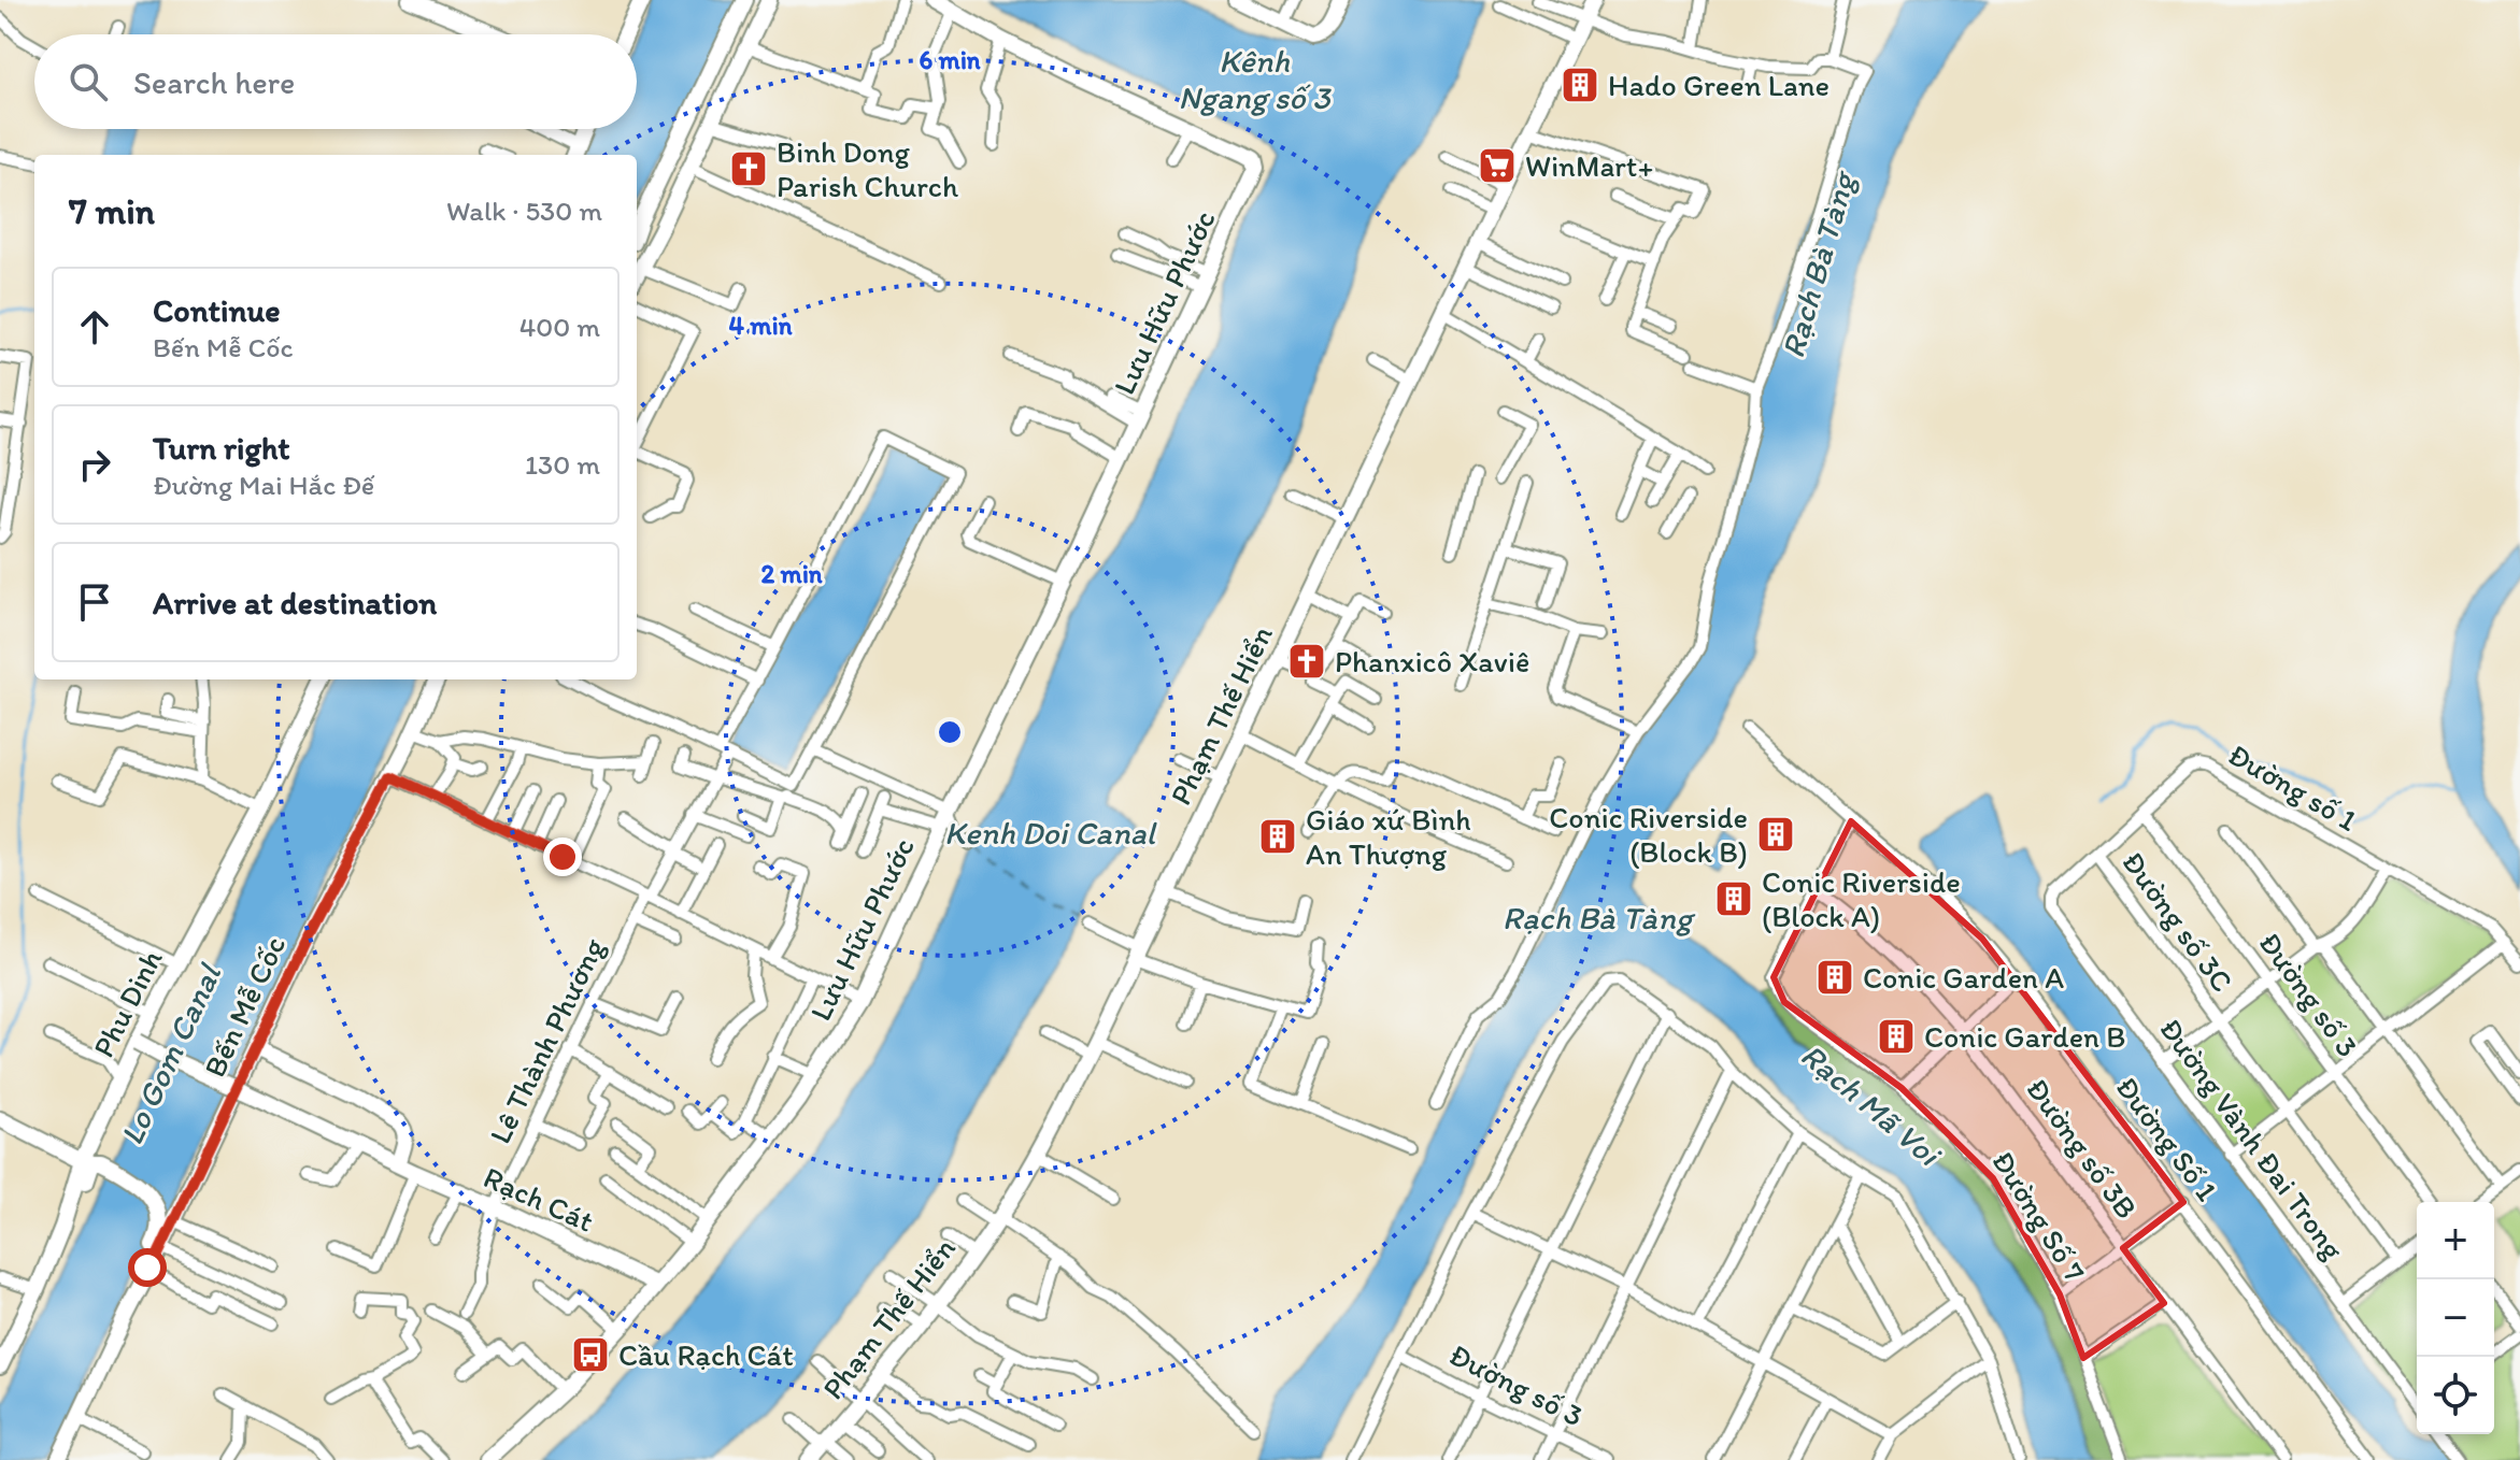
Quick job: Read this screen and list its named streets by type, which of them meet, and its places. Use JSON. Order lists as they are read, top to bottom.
{
  "streets": {
    "street": [
      "Lưu Hữu Phước",
      "Phạm Thế Hiển",
      "Đường số 1",
      "Đường số 3C",
      "Đường số 3",
      "Phu Dinh",
      "Bến Mễ Cốc",
      "Lê Thành Phương",
      "Đường Số 1",
      "Đường Vành Đai Trong",
      "Đường số 3B",
      "Rạch Cát",
      "Đường Số 7"
    ]
  },
  "crossings": [
    ["Lưu Hữu Phước", "Rạch Cát"],
    ["Đường số 1", "Đường số 3C"],
    ["Đường số 1", "Đường số 3"],
    ["Đường số 1", "Đường Vành Đai Trong"],
    ["Phu Dinh", "Rạch Cát"],
    ["Lê Thành Phương", "Rạch Cát"],
    ["Đường số 3B", "Đường Số 7"]
  ],
  "water": [
    "Kênh Ngang số 3",
    "Rạch Bà Tàng",
    "Kenh Doi Canal",
    "Lo Gom Canal",
    "Rạch Mã Voi"
  ],
  "places": {
    "building": [
      "Hado Green Lane",
      "Conic Riverside (Block B)",
      "Giáo xứ Bình An Thượng",
      "Conic Riverside (Block A)",
      "Conic Garden A",
      "Conic Garden B"
    ],
    "supermarket": ["WinMart+"],
    "church": ["Binh Dong Parish Church", "Phanxicô Xaviê"],
    "bus stop": ["Cầu Rạch Cát"]
  },
  "page": {
    "search": "Search here",
    "heading": ["7 min", "Walk · 530 m"],
    "list": [
      ["Continue", "Bến Mễ Cốc", "400 m"],
      ["Turn right", "Đường Mai Hắc Đế", "130 m"],
      "Arrive at destination"
    ],
    "map_buttons": ["+", "−"]
  },
  "rings": ["6 min", "4 min", "2 min"]
}
